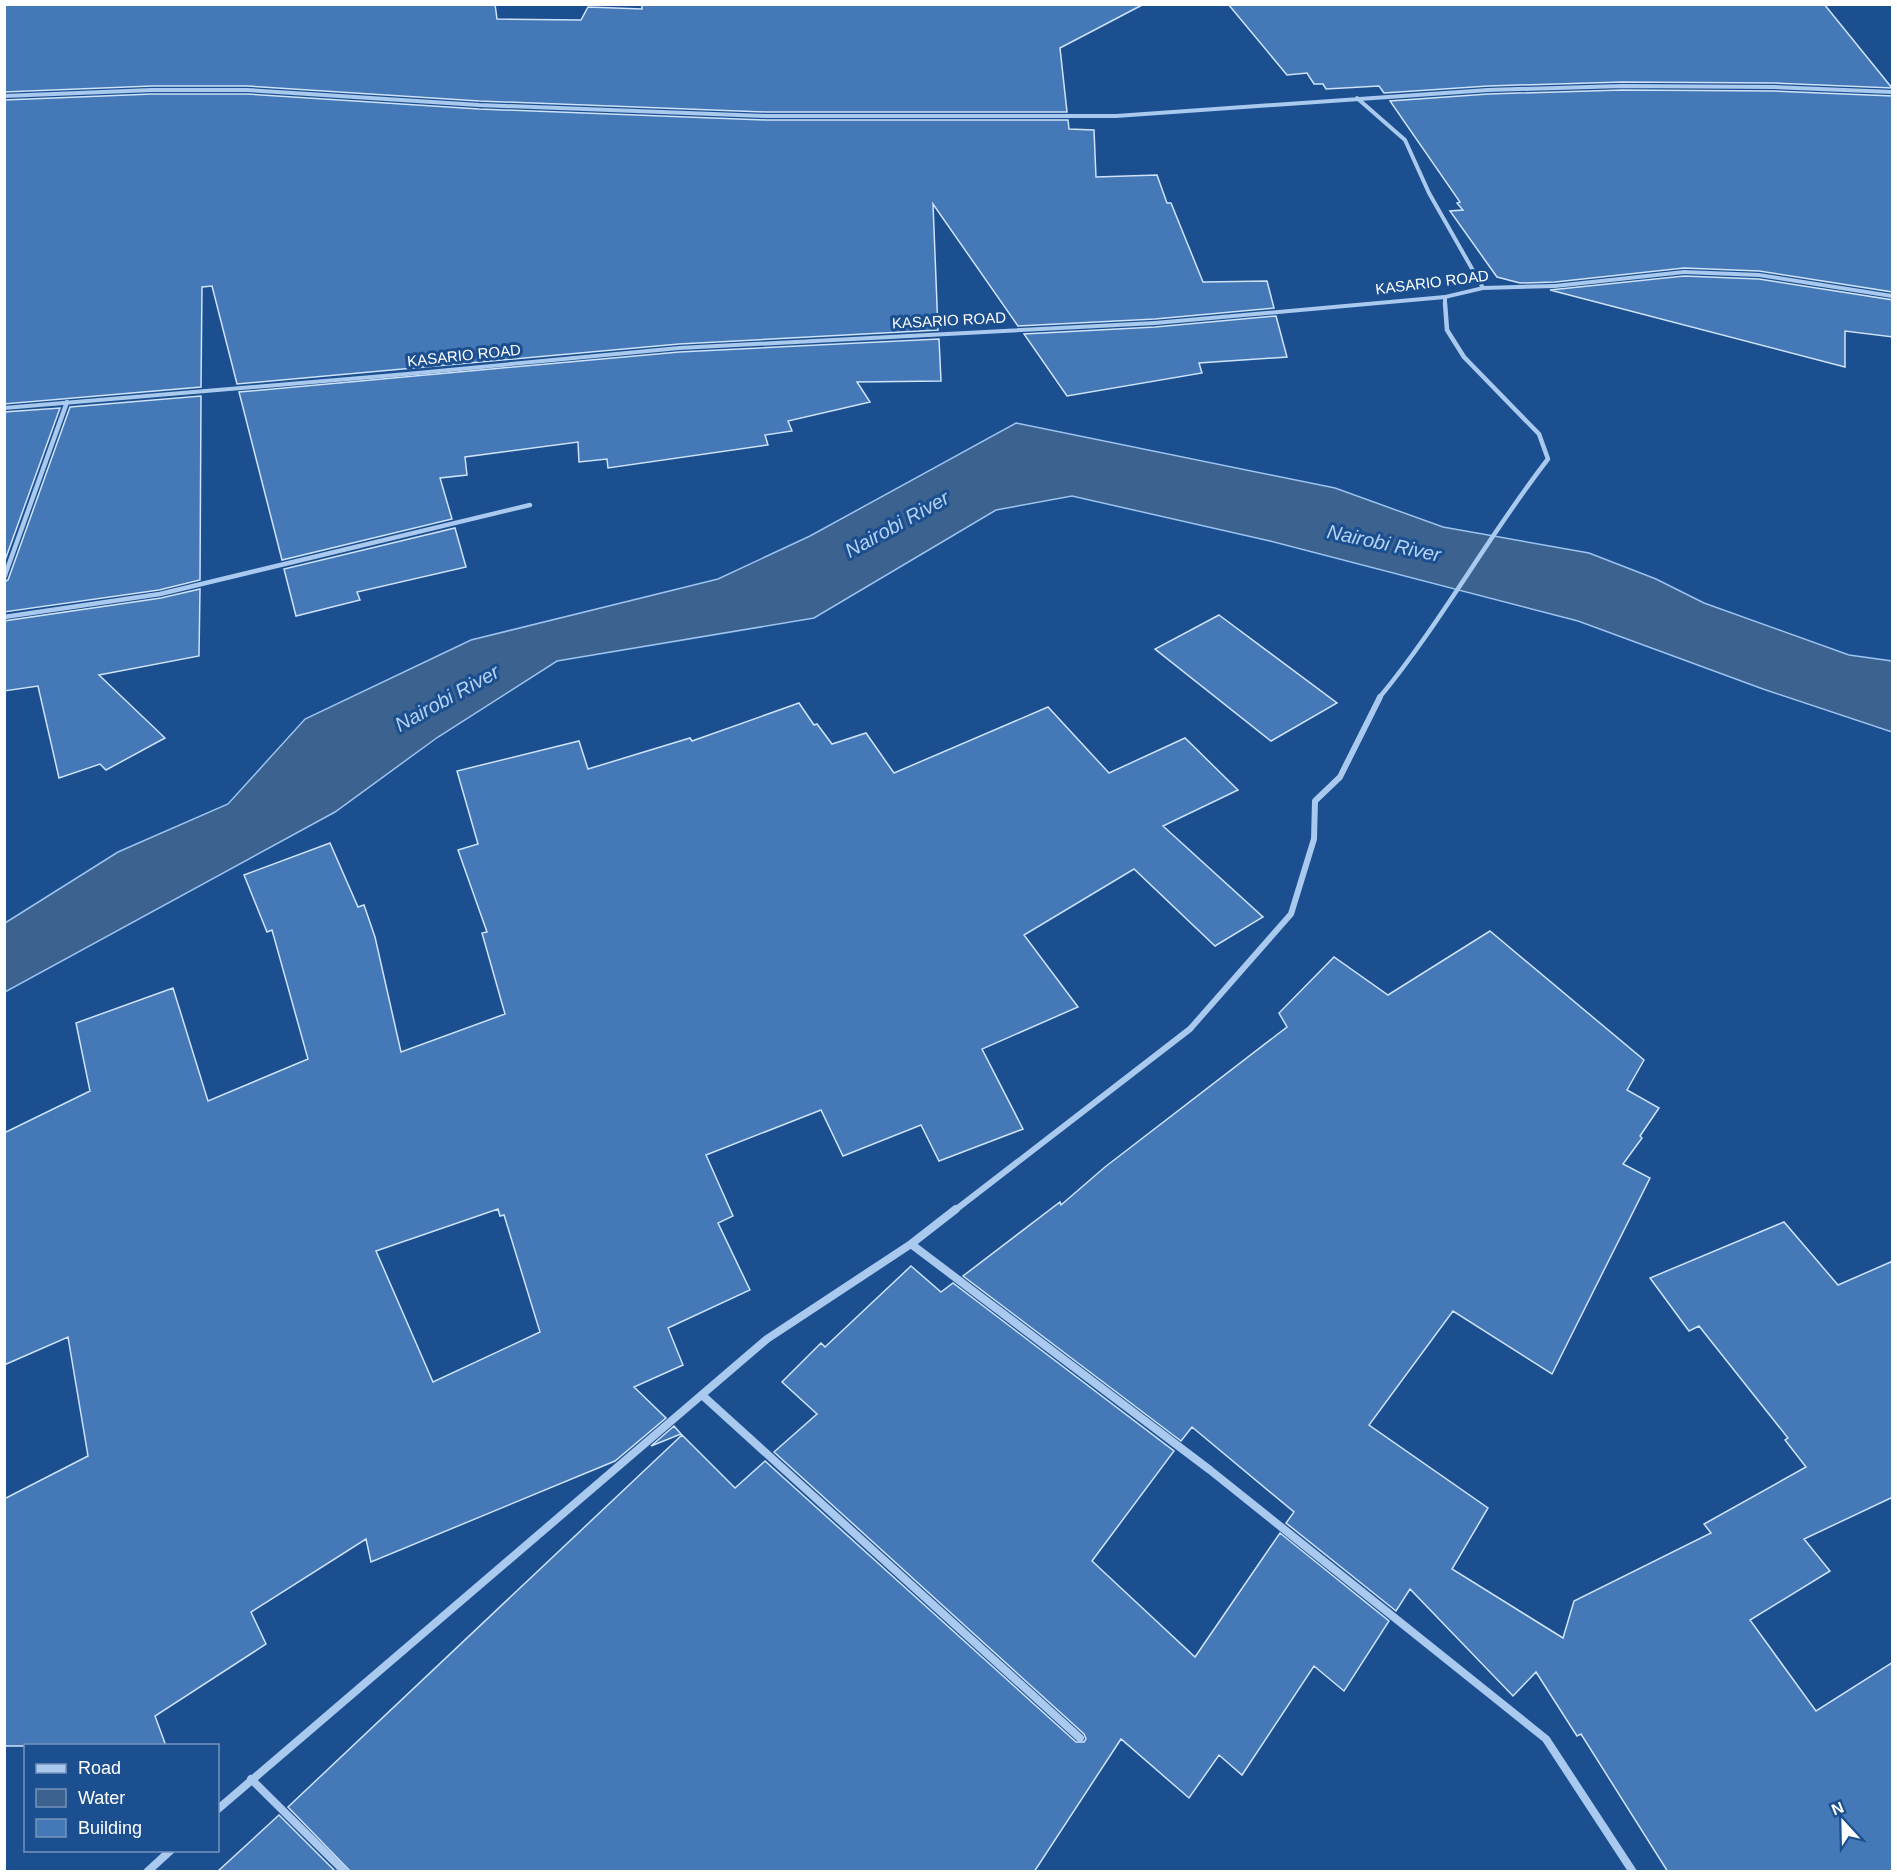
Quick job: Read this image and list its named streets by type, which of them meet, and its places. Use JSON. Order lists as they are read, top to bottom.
{
  "streets": {
    "street": ["KASARIO ROAD"]
  },
  "water": ["Nairobi River"],
  "legend": ["Road", "Water", "Building"],
  "north": "top"
}
